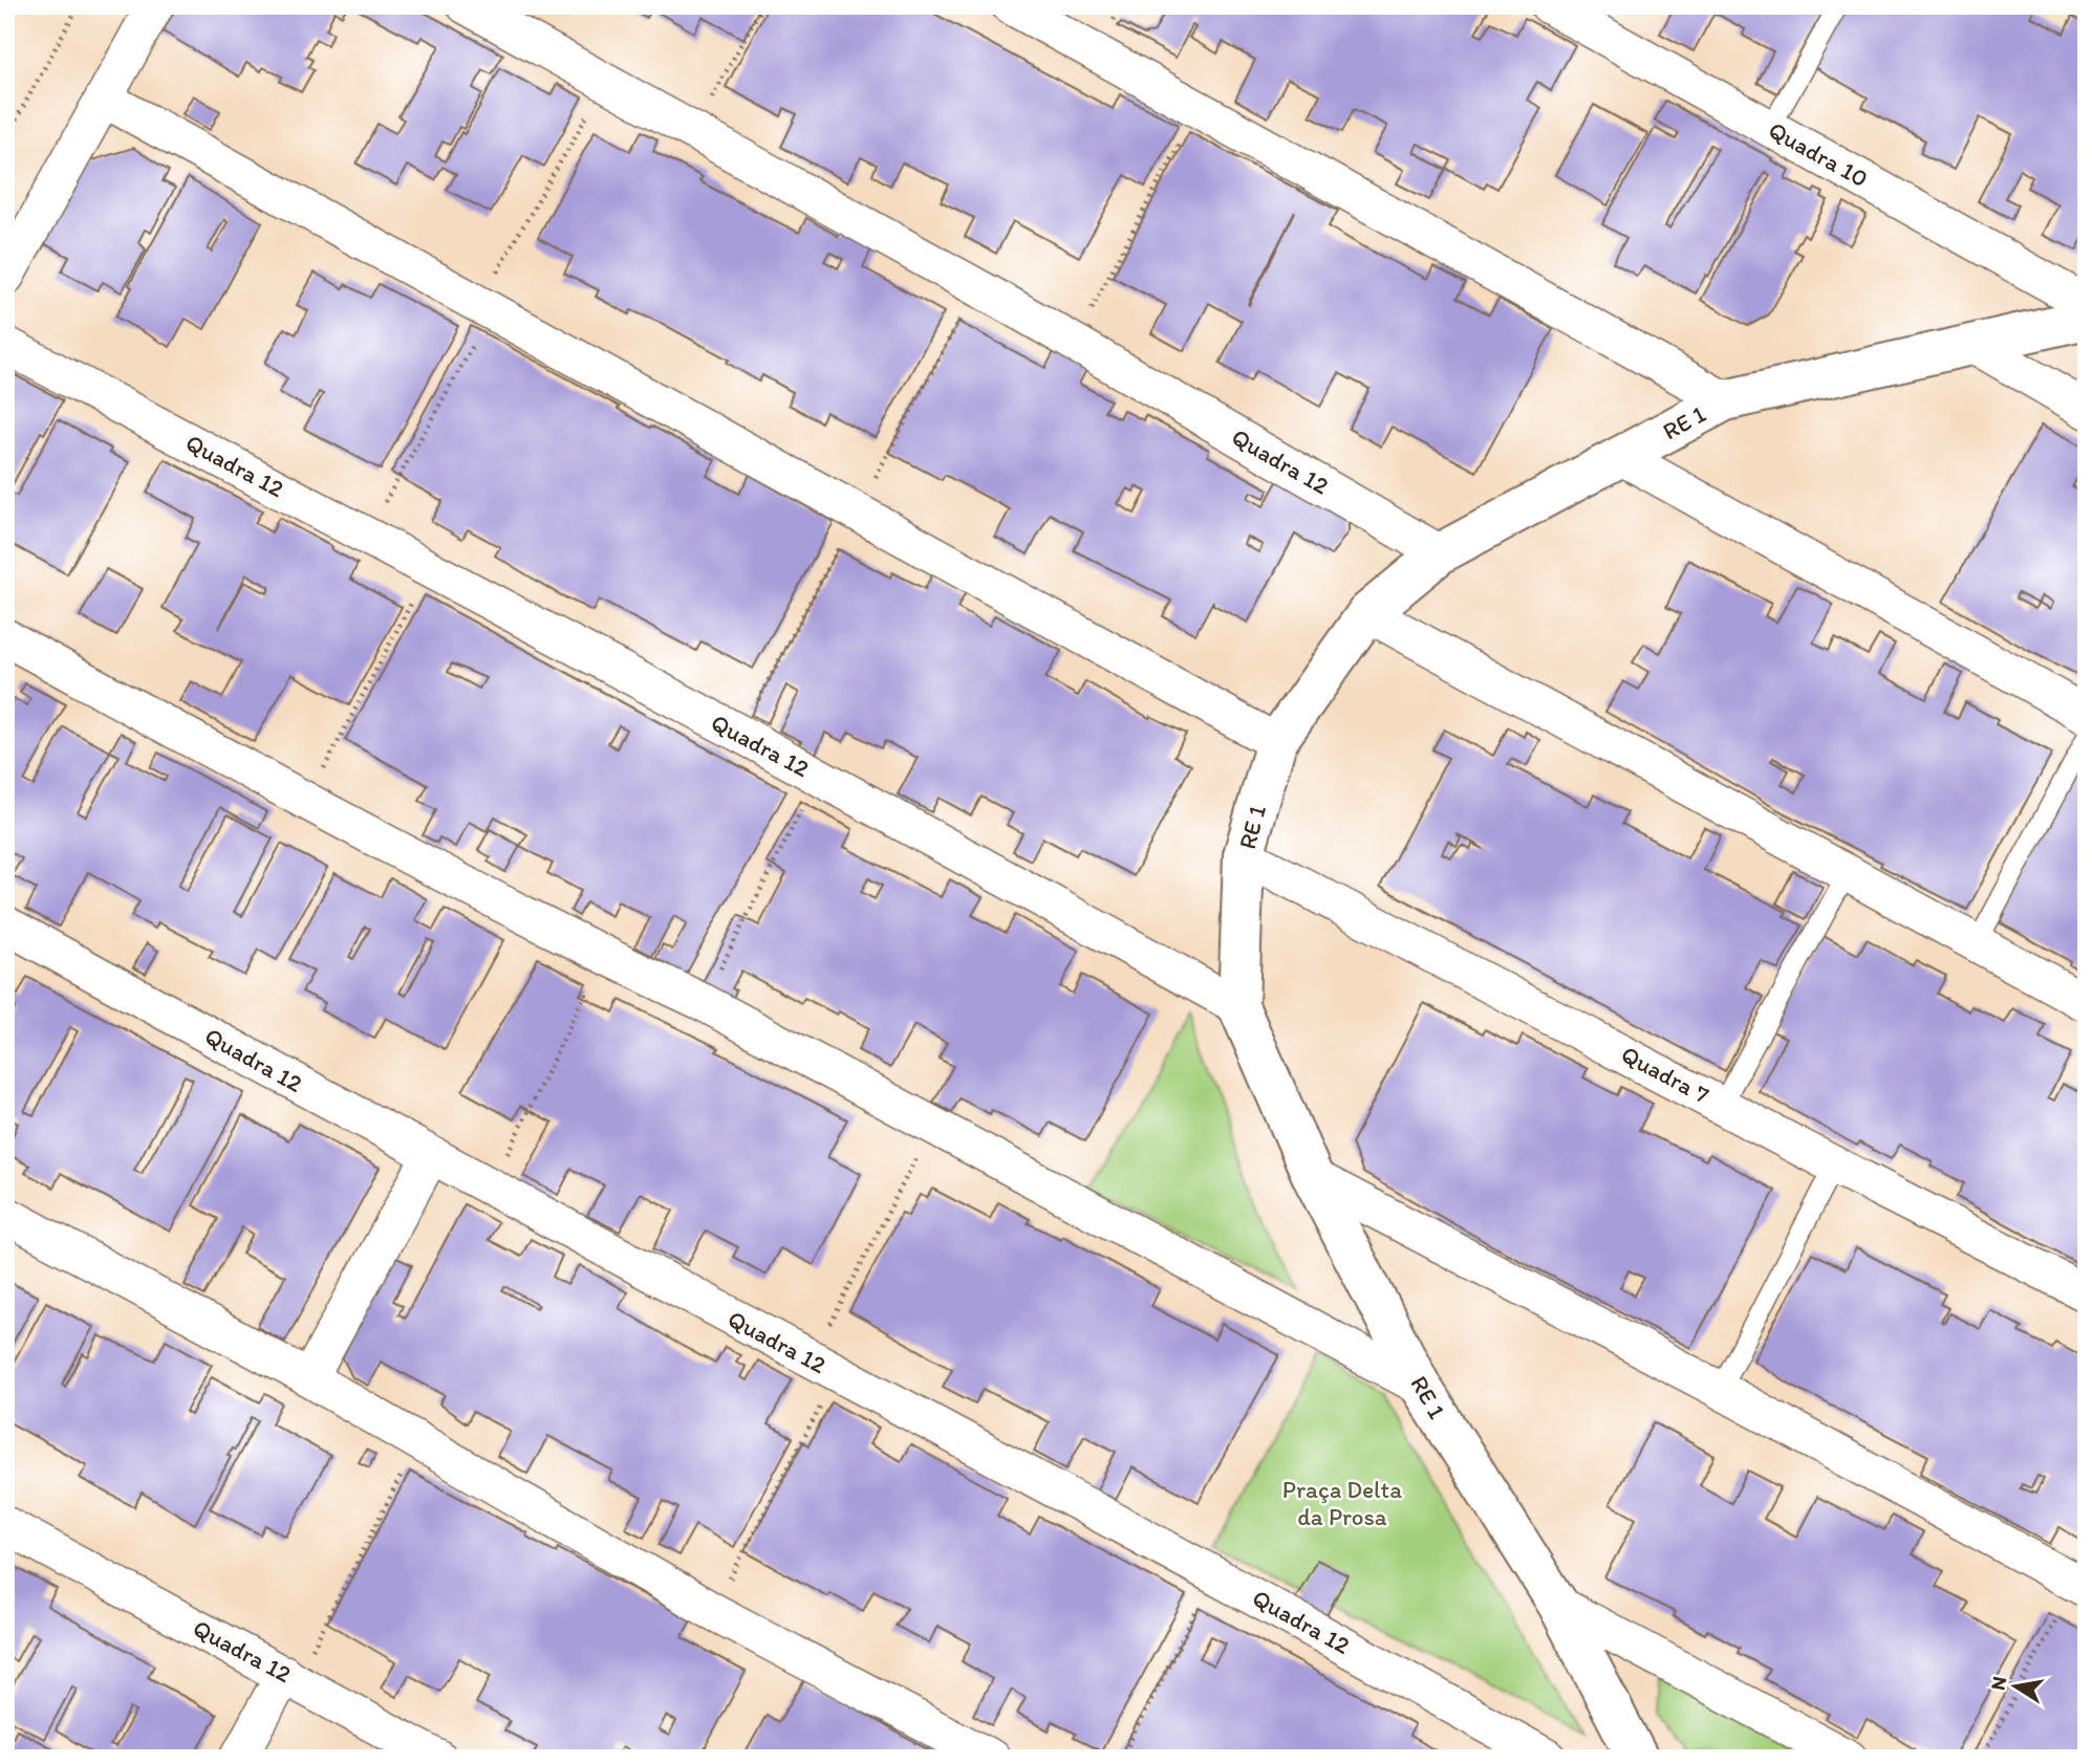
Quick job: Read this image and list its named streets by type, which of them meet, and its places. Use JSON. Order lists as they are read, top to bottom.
{
  "streets": {
    "street": [
      "Quadra 10",
      "RE 1",
      "Quadra 12",
      "Quadra 7"
    ]
  },
  "crossings": [
    ["RE 1", "Quadra 12"],
    ["RE 1", "Quadra 7"]
  ],
  "parks": ["Praça Delta da Prosa"],
  "north": "left"
}
